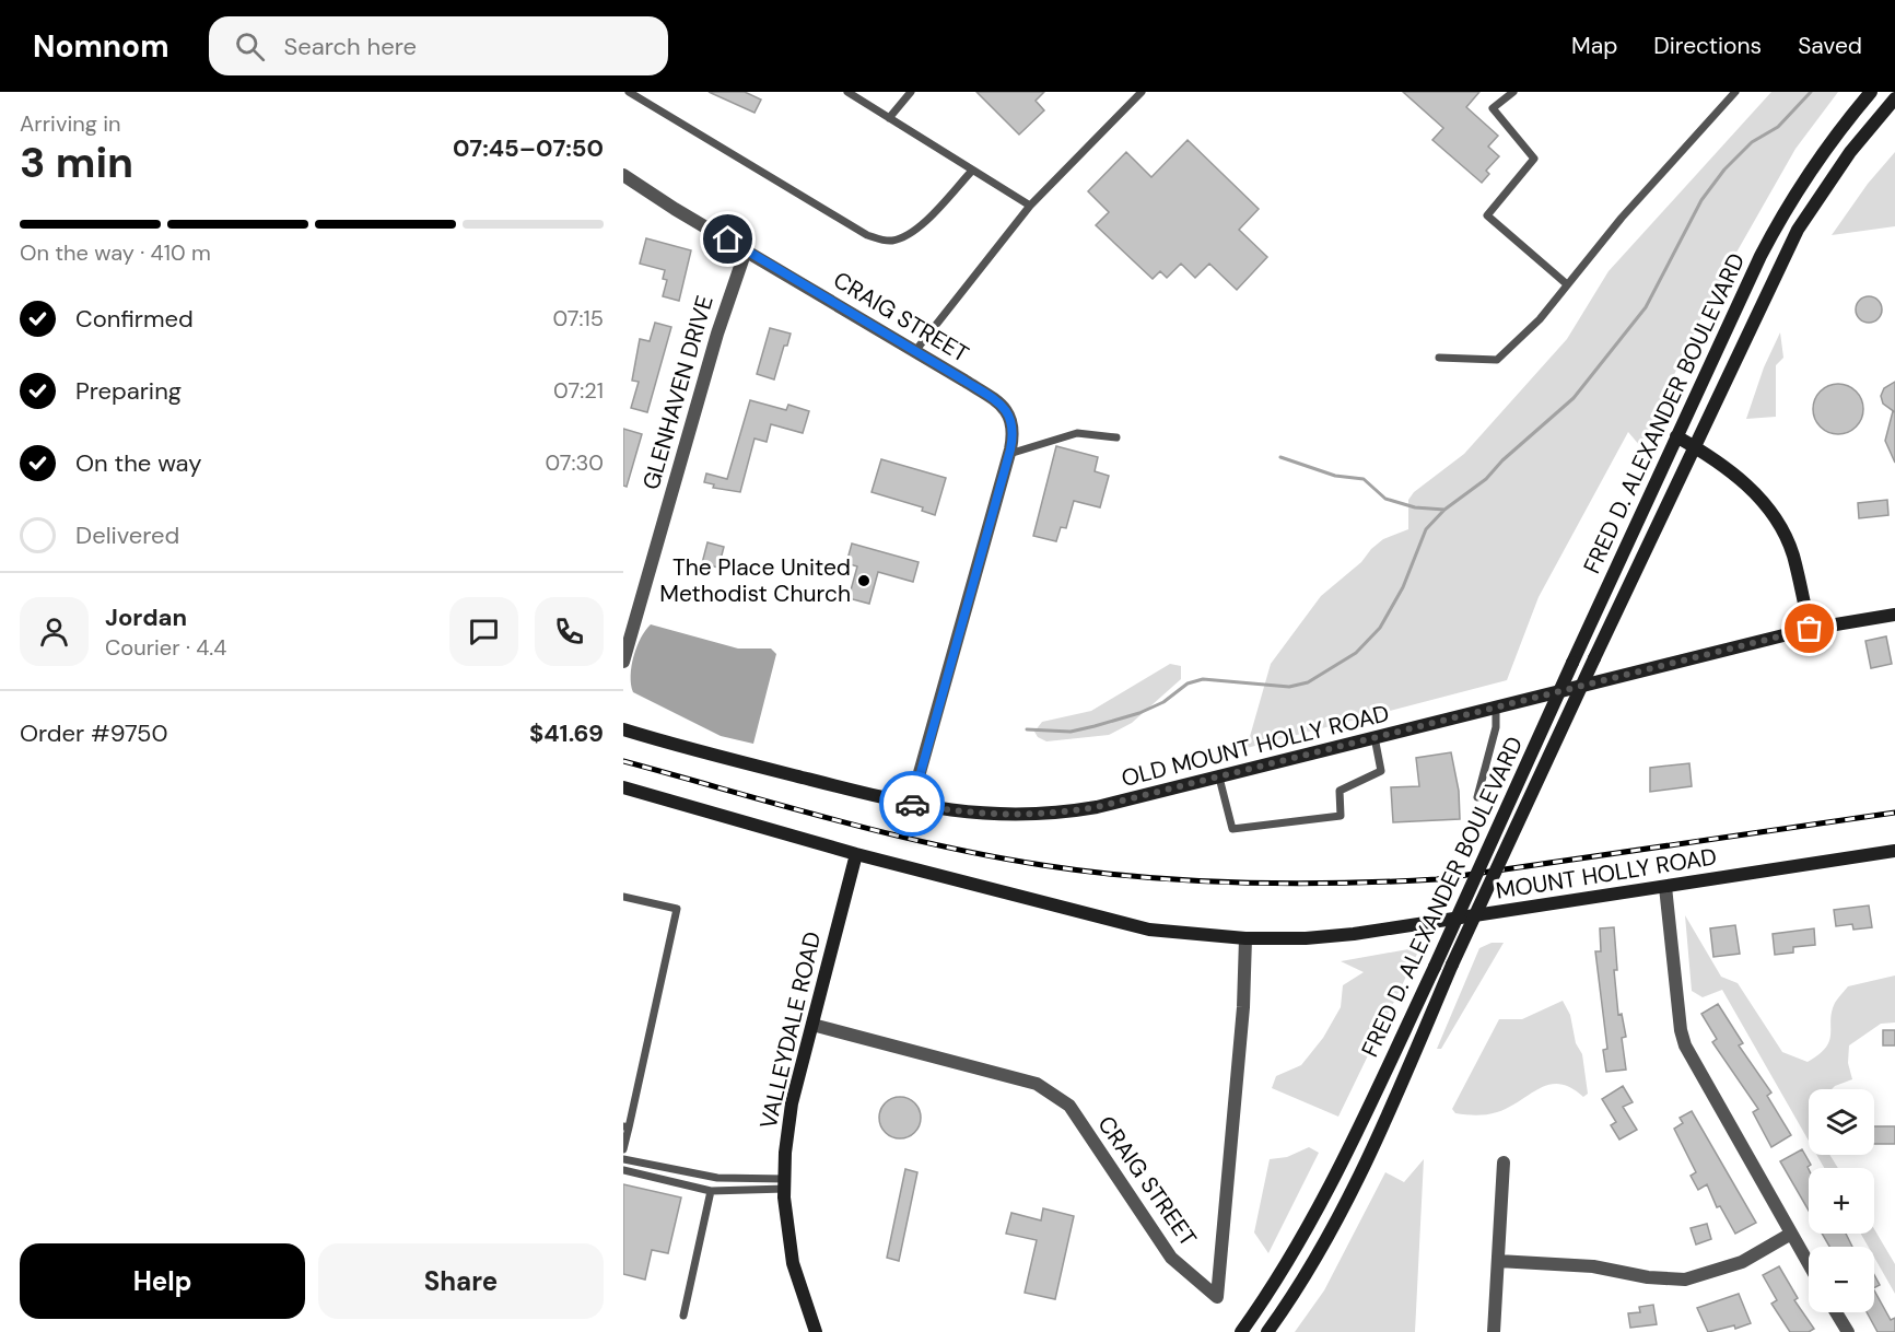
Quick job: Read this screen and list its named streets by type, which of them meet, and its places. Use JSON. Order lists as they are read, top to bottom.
{
  "streets": {
    "street": [
      "CRAIG STREET",
      "GLENHAVEN DRIVE",
      "FRED D. ALEXANDER BOULEVARD",
      "OLD MOUNT HOLLY ROAD",
      "MOUNT HOLLY ROAD",
      "VALLEYDALE ROAD"
    ]
  },
  "crossings": [
    ["CRAIG STREET", "GLENHAVEN DRIVE"],
    ["CRAIG STREET", "OLD MOUNT HOLLY ROAD"],
    ["CRAIG STREET", "MOUNT HOLLY ROAD"],
    ["CRAIG STREET", "VALLEYDALE ROAD"],
    ["MOUNT HOLLY ROAD", "VALLEYDALE ROAD"]
  ],
  "places": ["The Place United Methodist Church"],
  "page": {
    "header": "Nomnom",
    "search": "Search here",
    "nav": ["Map", "Directions", "Saved"],
    "heading": ["3 min", "Arriving in", "07:45–07:50"],
    "panel": [
      "Jordan",
      "Courier · 4.4",
      "Order #9750",
      "$41.69"
    ],
    "bar": "On the way · 410 m",
    "list": [
      ["Confirmed", "07:15"],
      ["Preparing", "07:21"],
      ["On the way", "07:30"],
      "Delivered"
    ],
    "map_buttons": ["+", "−"],
    "buttons": ["Help", "Share"]
  }
}
